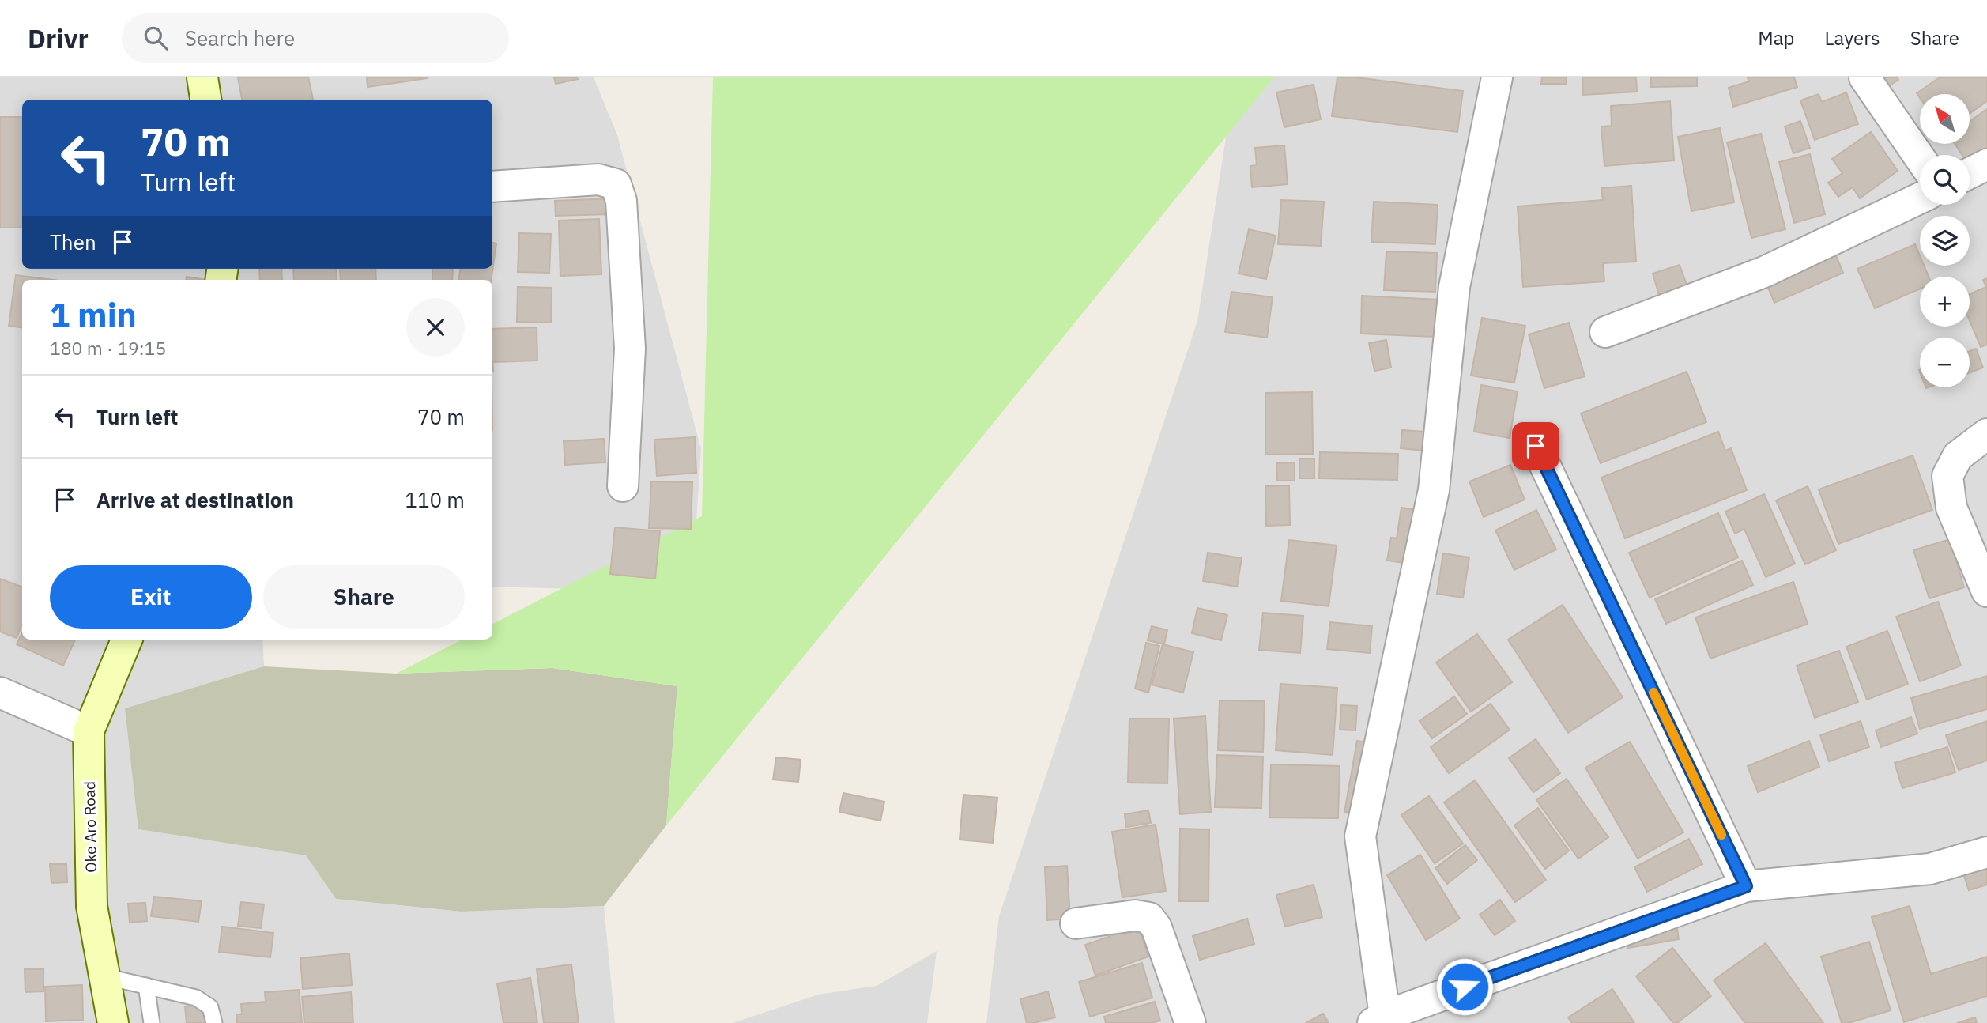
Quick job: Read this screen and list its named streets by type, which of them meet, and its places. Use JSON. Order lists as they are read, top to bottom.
{
  "streets": {
    "main road": ["Oke Aro Road"]
  },
  "north": "top left",
  "page": {
    "header": "Drivr",
    "search": "Search here",
    "nav": ["Map", "Layers", "Share"],
    "map_buttons": ["+", "−"],
    "turn": ["70 m", "Turn left"],
    "then": "Then",
    "heading": ["1 min", "180 m · 19:15"],
    "list": [
      {
        "name": "Turn left",
        "value": "70 m"
      },
      {
        "name": "Arrive at destination",
        "value": "110 m"
      }
    ],
    "buttons": ["Exit", "Share"]
  }
}
